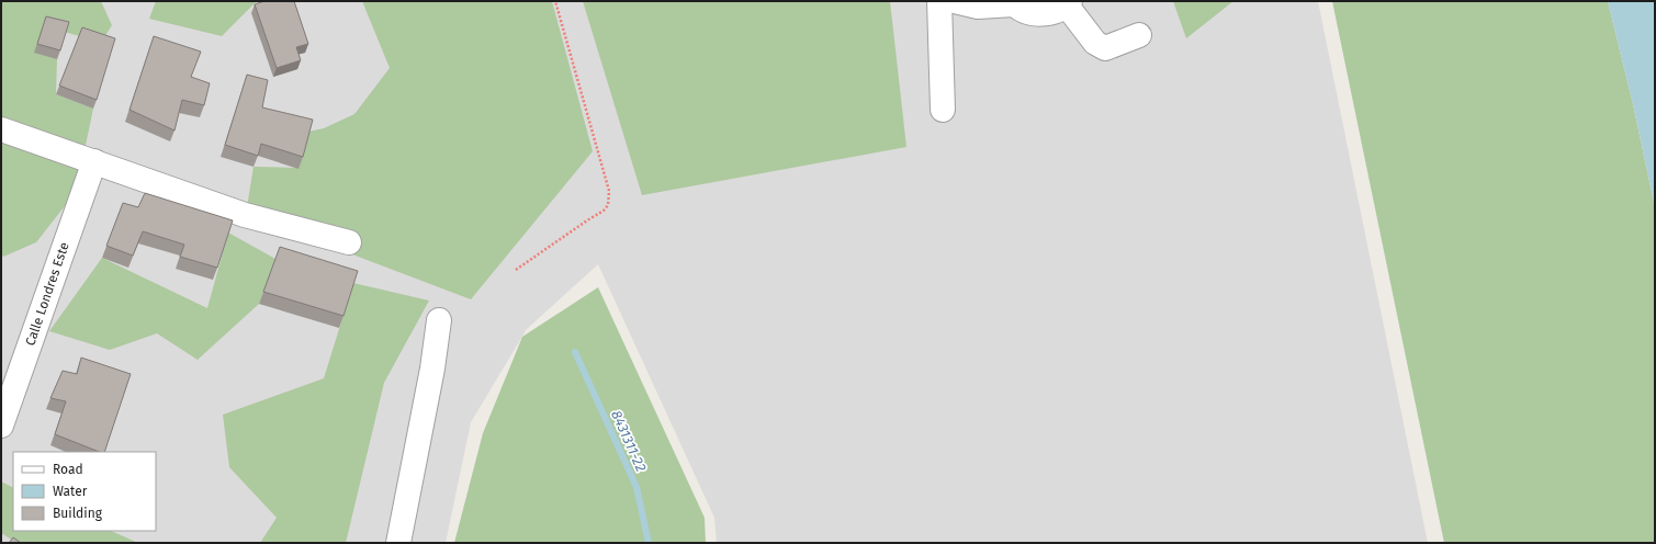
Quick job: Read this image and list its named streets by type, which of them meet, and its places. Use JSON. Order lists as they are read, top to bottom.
{
  "streets": {
    "street": ["Calle Londres Este"]
  },
  "water": ["8431311-22"],
  "legend": ["Road", "Water", "Building"]
}
